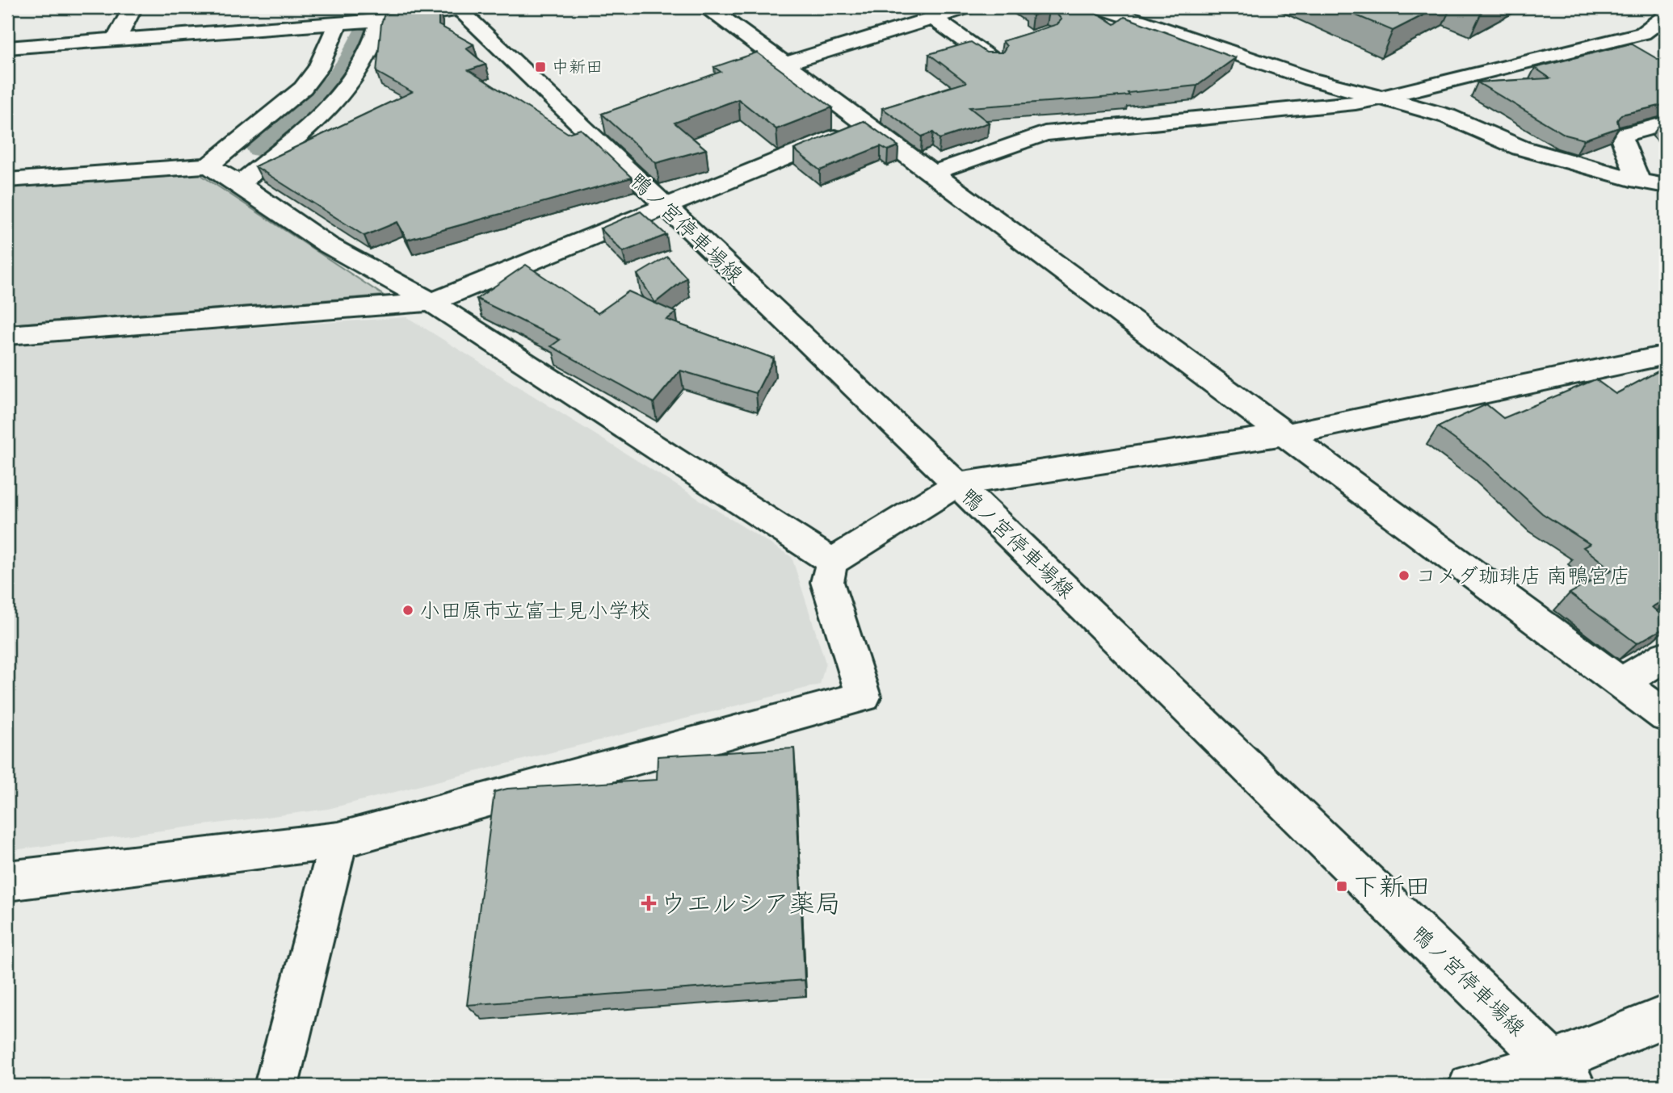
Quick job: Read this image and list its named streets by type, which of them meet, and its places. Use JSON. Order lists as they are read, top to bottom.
{
  "streets": {
    "street": ["鴨ノ宮停車場線"]
  },
  "places": {
    "transit": ["中新田", "下新田"],
    "other": ["コメダ珈琲店 南鴨宮店", "小田原市立富士見小学校"],
    "health": ["ウエルシア薬局"]
  }
}
